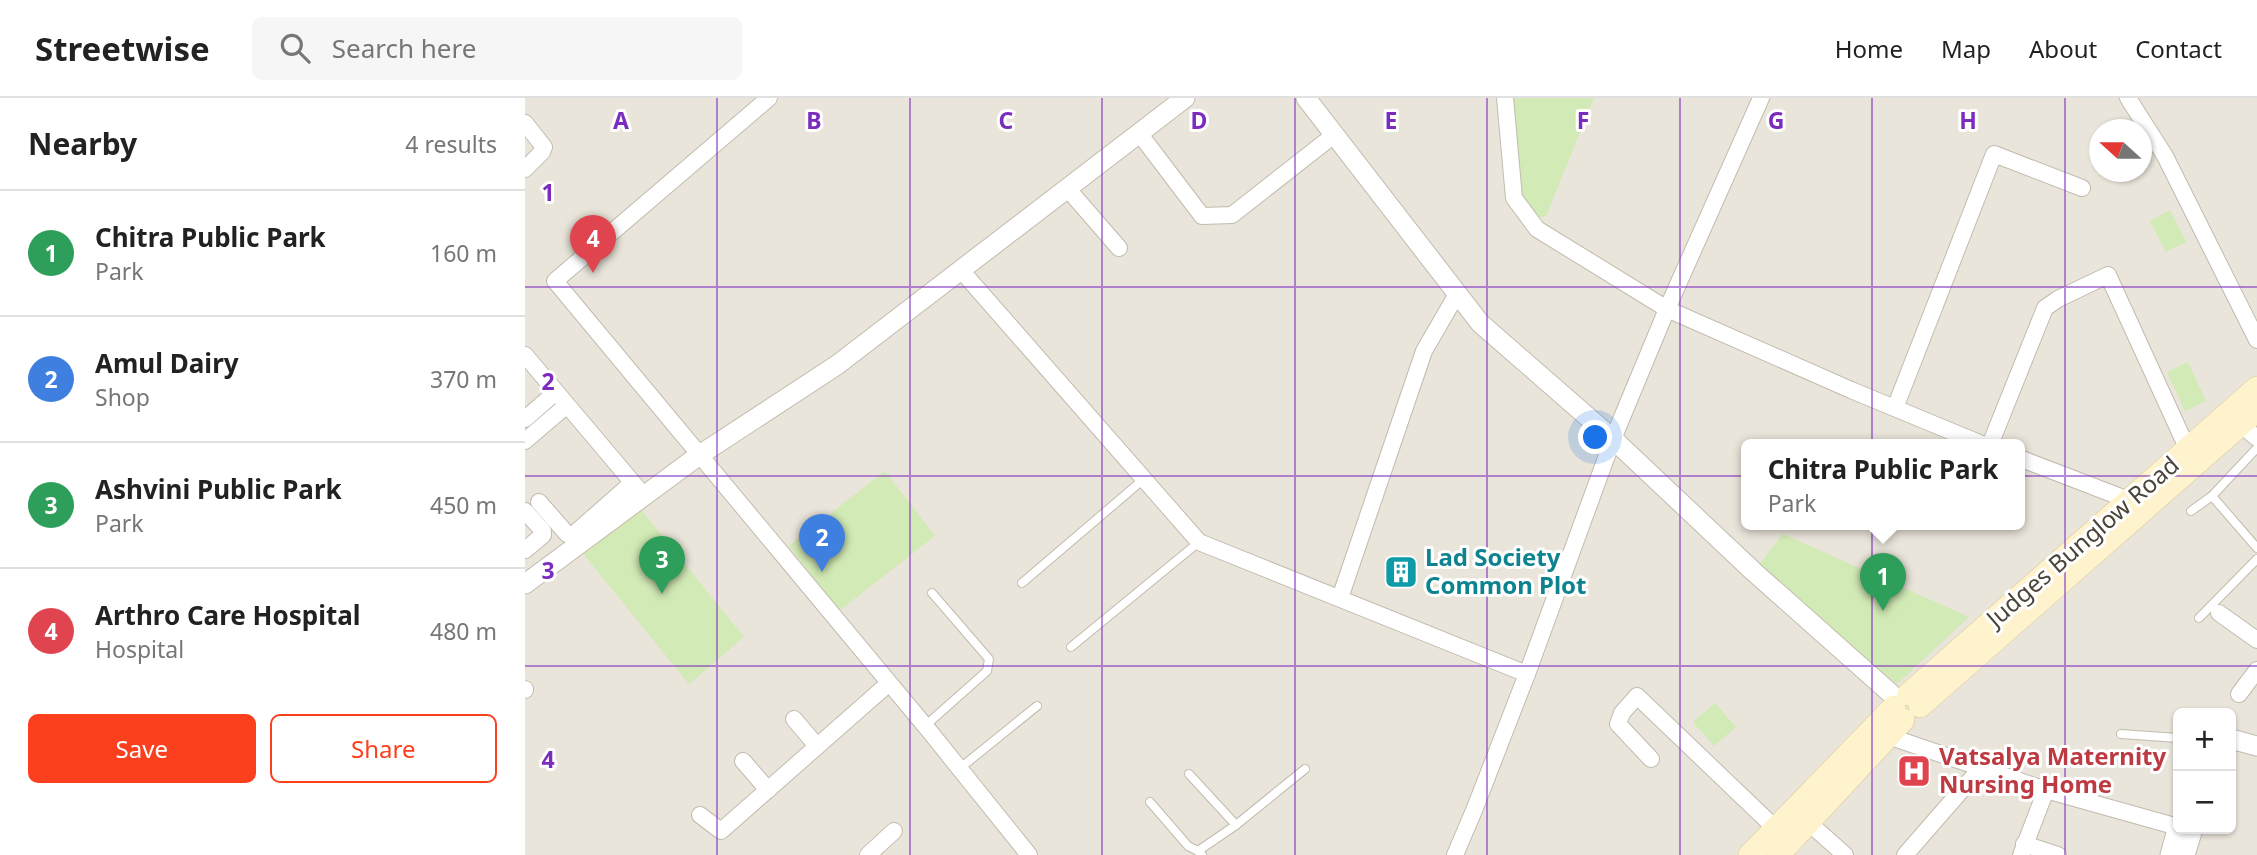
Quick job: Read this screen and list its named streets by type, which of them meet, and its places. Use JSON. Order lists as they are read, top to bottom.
{
  "streets": {
    "main road": ["Judges Bunglow Road"]
  },
  "places": {
    "building": ["Lad Society Common Plot"],
    "hospital": ["Vatsalya Maternity Nursing Home"]
  },
  "north": "left",
  "page": {
    "header": "Streetwise",
    "search": "Search here",
    "nav": [
      "Home",
      "Map",
      "About",
      "Contact"
    ],
    "heading": ["Nearby", "4 results"],
    "list": [
      {
        "mark": "1",
        "name": "Chitra Public Park",
        "note": "Park",
        "value": "160 m"
      },
      {
        "mark": "2",
        "name": "Amul Dairy",
        "note": "Shop",
        "value": "370 m"
      },
      {
        "mark": "3",
        "name": "Ashvini Public Park",
        "note": "Park",
        "value": "450 m"
      },
      {
        "mark": "4",
        "name": "Arthro Care Hospital",
        "note": "Hospital",
        "value": "480 m"
      }
    ],
    "pins": [
      "4",
      "2",
      "3",
      "1"
    ],
    "popup": ["Chitra Public Park", "Park"],
    "buttons": ["Save", "Share"],
    "map_buttons": ["+", "−"]
  },
  "grid": {
    "columns": [
      "A",
      "B",
      "C",
      "D",
      "E",
      "F",
      "G",
      "H"
    ],
    "rows": [
      "1",
      "2",
      "3",
      "4"
    ]
  }
}
